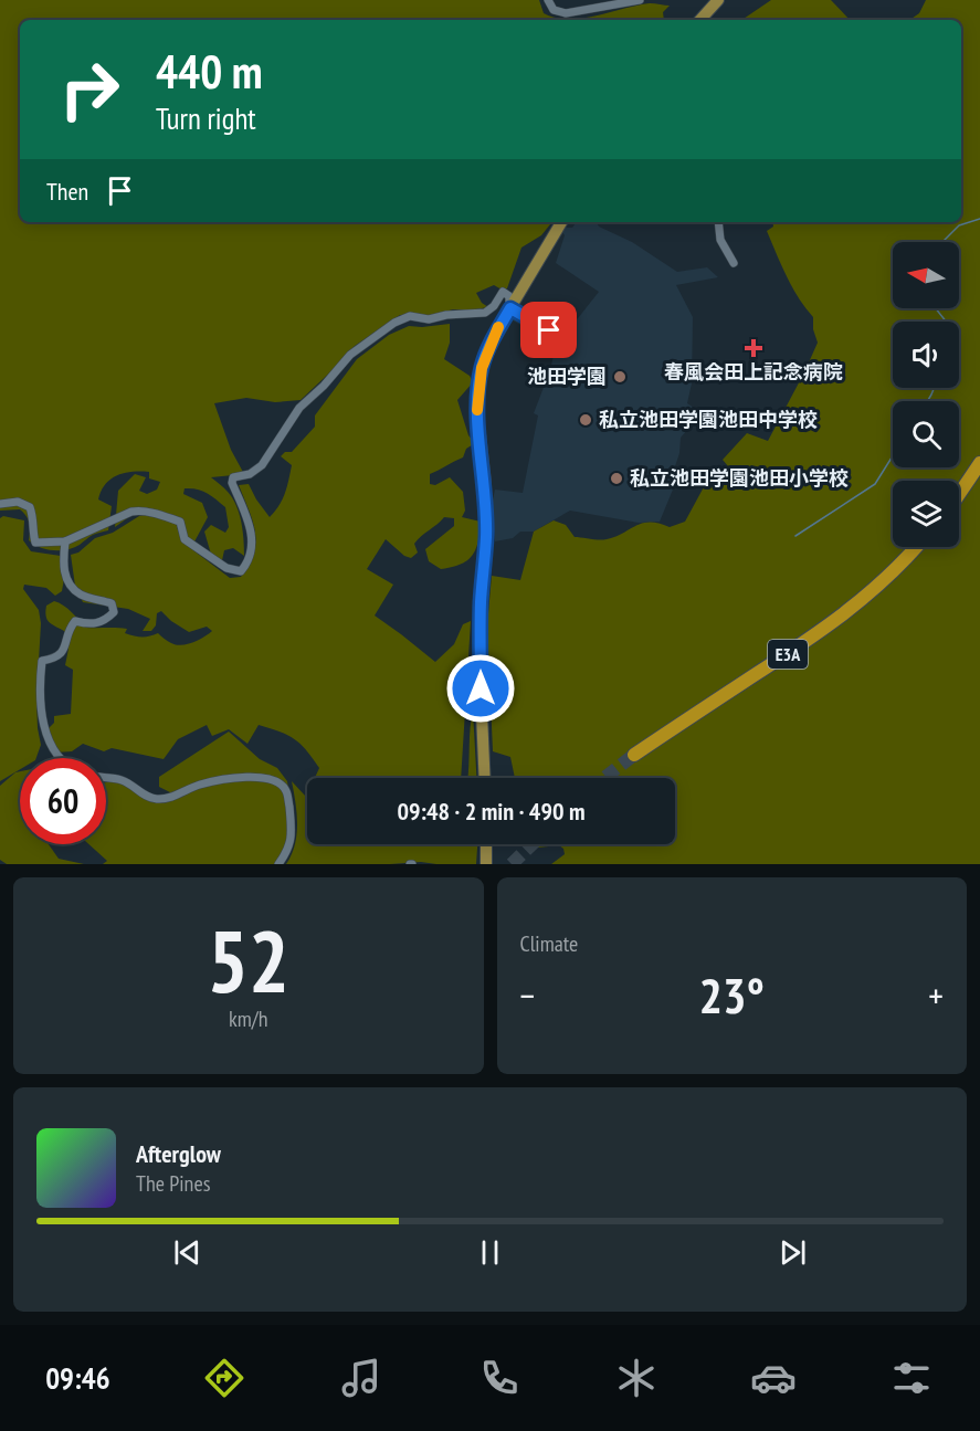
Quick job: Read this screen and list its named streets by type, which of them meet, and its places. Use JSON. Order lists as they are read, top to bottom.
{
  "streets": {
    "highway": ["E3A"]
  },
  "places": {
    "health": ["春風会田上記念病院"],
    "other": ["池田学園", "私立池田学園池田中学校", "私立池田学園池田小学校"]
  },
  "north": "left",
  "page": {
    "turn": ["440 m", "Turn right"],
    "then": "Then",
    "limit": "60",
    "trip": "09:48 · 2 min · 490 m",
    "tile": [
      ["52", "km/h"],
      "Climate"
    ],
    "heat": ["−", "23°", "+"],
    "song": ["Afterglow", "The Pines"],
    "tabs": "09:46"
  }
}
